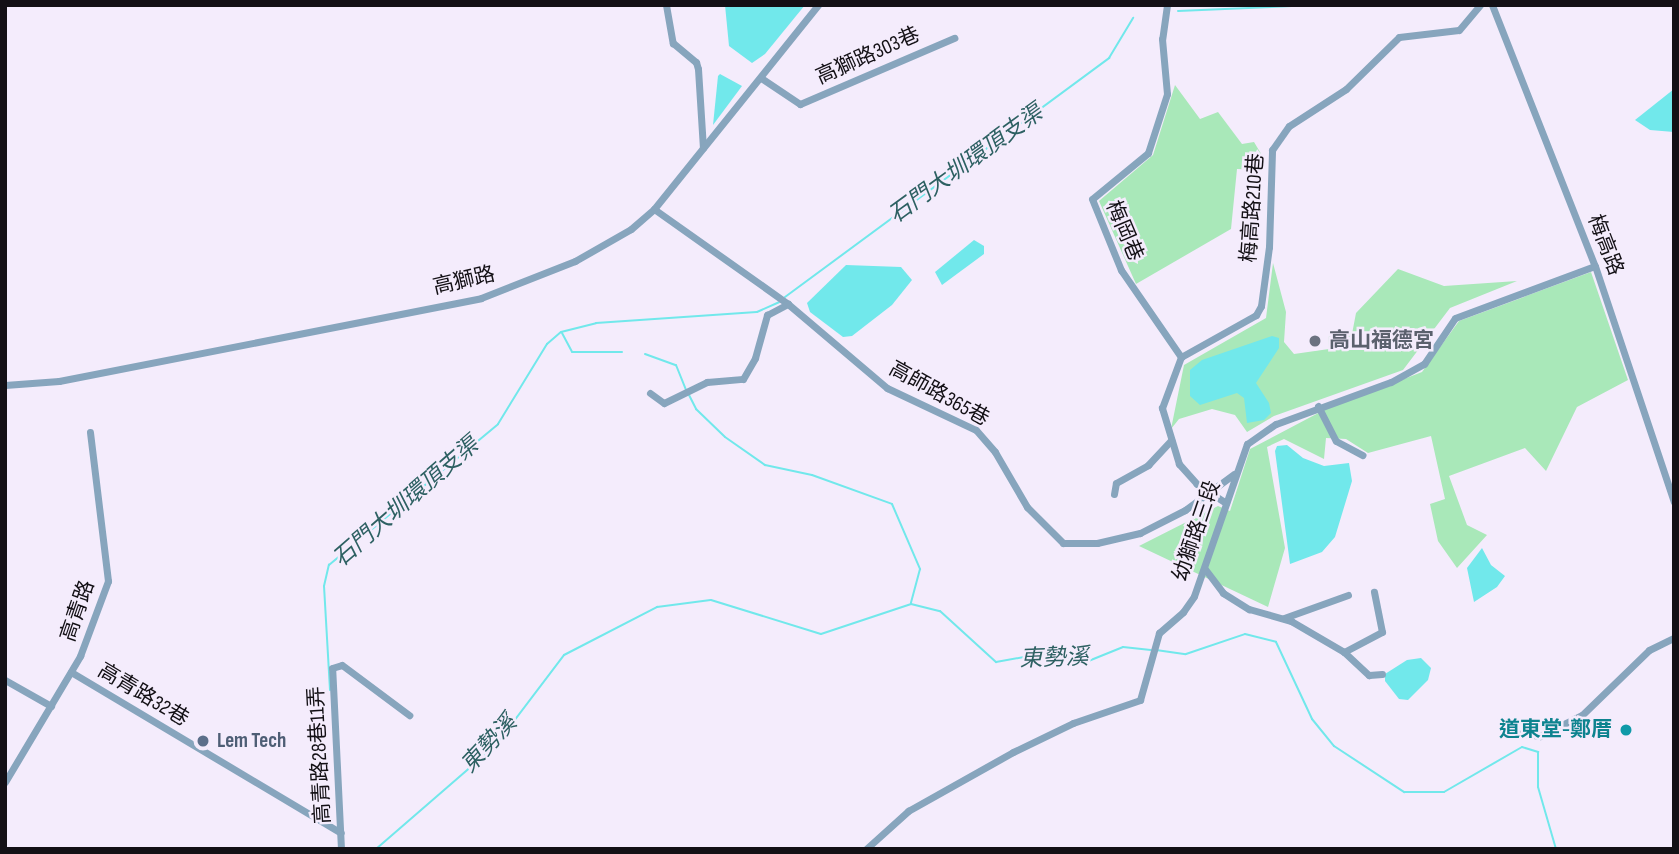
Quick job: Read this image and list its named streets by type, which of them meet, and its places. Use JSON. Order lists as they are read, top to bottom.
{
  "streets": {
    "street": [
      "高獅路303巷",
      "梅高路210巷",
      "梅岡巷",
      "梅高路",
      "高獅路",
      "高師路365巷",
      "幼獅路三段",
      "高青路",
      "高青路32巷",
      "高青路28巷11弄"
    ]
  },
  "crossings": [
    ["高獅路303巷", "高獅路"],
    ["梅高路210巷", "梅岡巷"],
    ["梅高路", "幼獅路三段"],
    ["高獅路", "高師路365巷"],
    ["高師路365巷", "幼獅路三段"],
    ["高青路", "高青路32巷"],
    ["高青路32巷", "高青路28巷11弄"]
  ],
  "water": ["石門大圳環頂支渠", "東勢溪"],
  "places": ["高山福德宮", "道東堂-鄭厝", "Lem Tech"]
}
